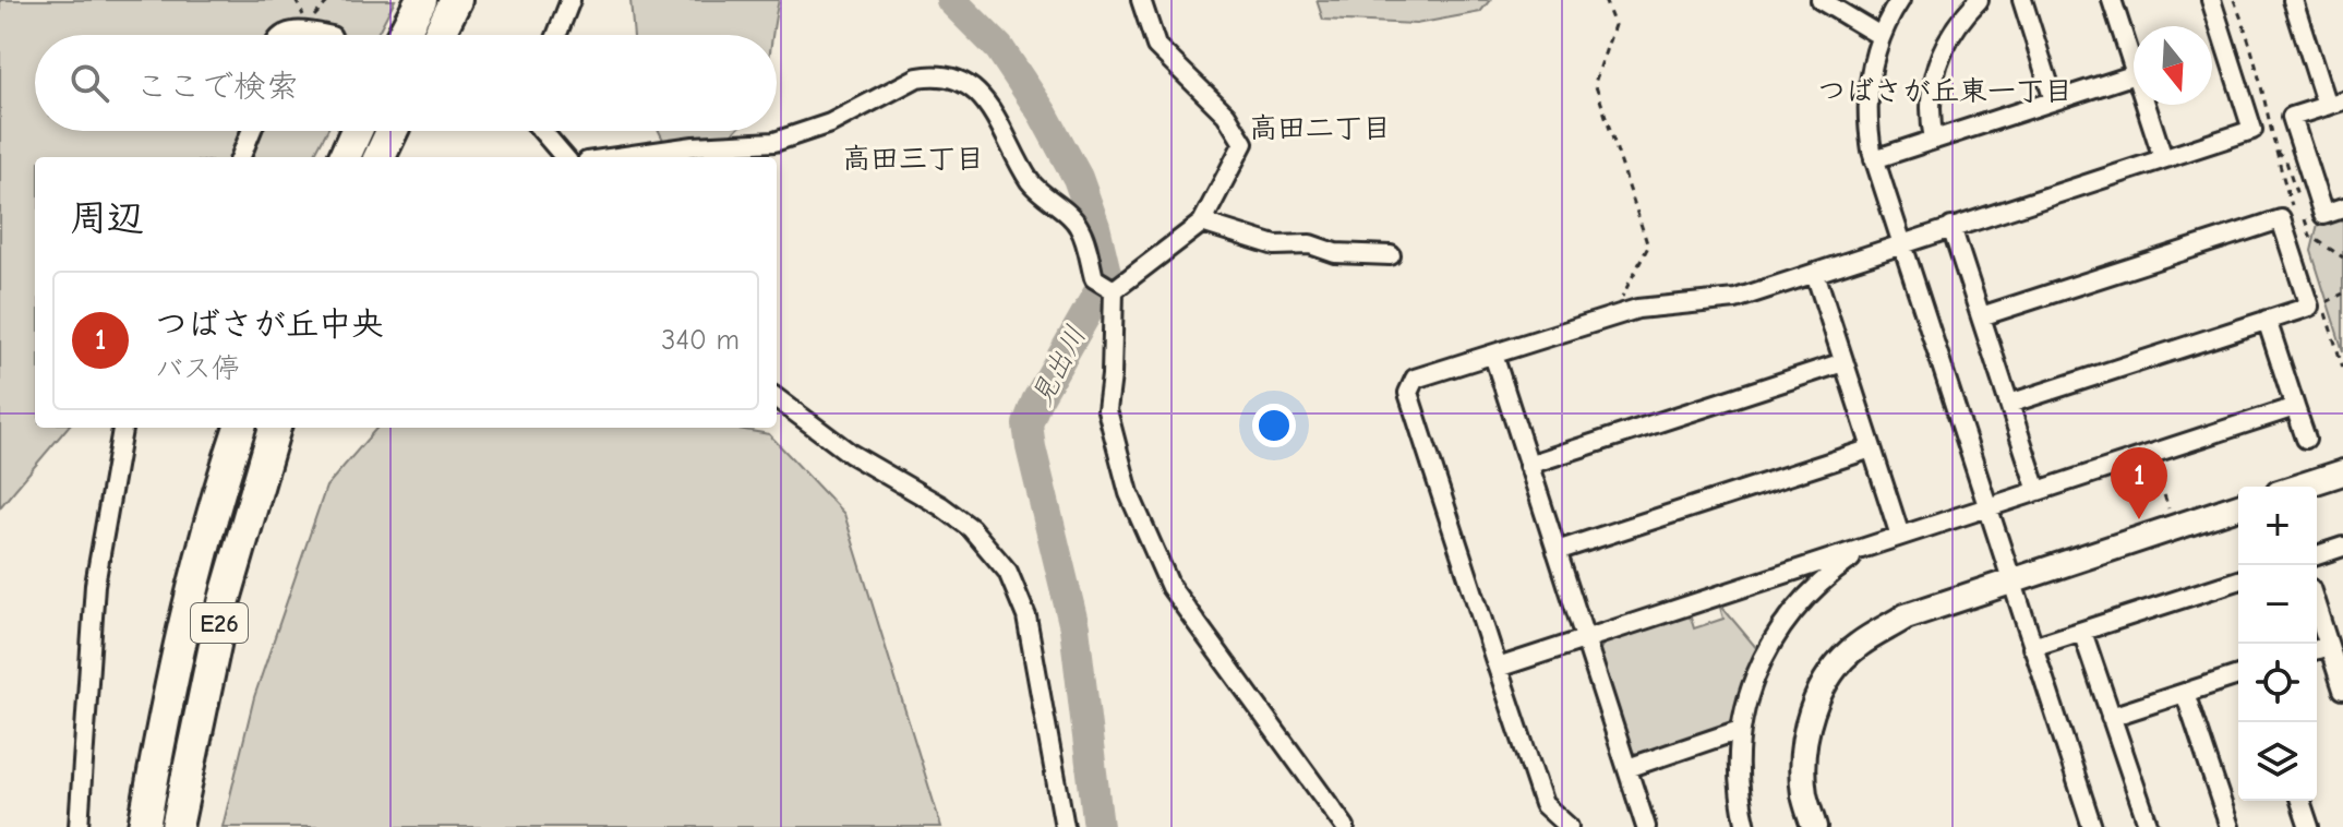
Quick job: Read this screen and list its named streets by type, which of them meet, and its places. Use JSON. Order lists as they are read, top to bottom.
{
  "streets": {
    "highway": ["E26"]
  },
  "districts": ["つばさが丘東一丁目", "高田二丁目", "高田三丁目"],
  "water": ["見出川"],
  "north": "bottom",
  "page": {
    "search": "ここで検索",
    "heading": "周辺",
    "list": [
      {
        "mark": "1",
        "name": "つばさが丘中央",
        "note": "バス停",
        "value": "340 m"
      }
    ],
    "pins": "1",
    "map_buttons": ["+", "−"]
  }
}
